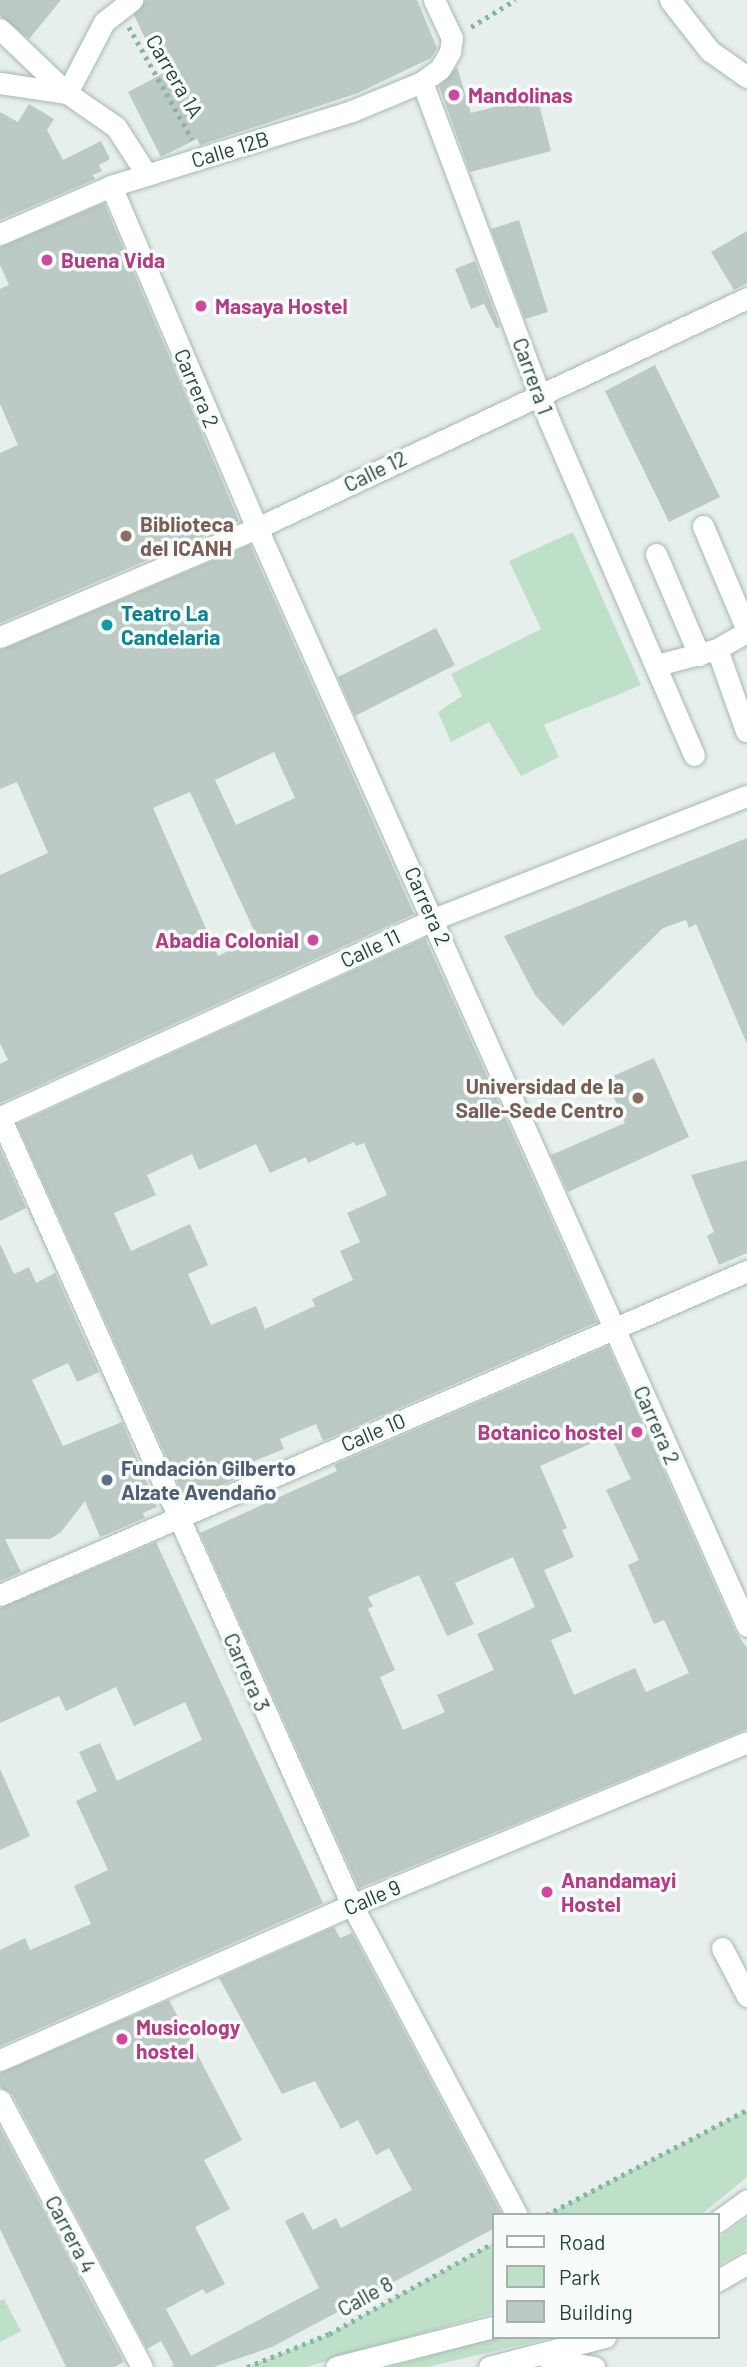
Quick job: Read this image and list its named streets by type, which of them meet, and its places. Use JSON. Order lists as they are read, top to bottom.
{
  "streets": {
    "street": [
      "Calle 12B",
      "Carrera 1",
      "Carrera 2",
      "Calle 12",
      "Calle 11",
      "Calle 10",
      "Carrera 3",
      "Calle 9",
      "Carrera 4"
    ],
    "path": ["Carrera 1A", "Calle 8"]
  },
  "crossings": [
    ["Carrera 1A", "Calle 12B"],
    ["Calle 12B", "Carrera 1"],
    ["Calle 12B", "Carrera 2"],
    ["Carrera 1", "Calle 12"],
    ["Carrera 2", "Calle 12"],
    ["Carrera 2", "Calle 11"],
    ["Carrera 2", "Calle 10"],
    ["Calle 11", "Carrera 3"],
    ["Calle 10", "Carrera 3"],
    ["Carrera 3", "Calle 9"]
  ],
  "places": [
    "Mandolinas",
    "Buena Vida",
    "Masaya Hostel",
    "Biblioteca del ICANH",
    "Teatro La Candelaria",
    "Abadia Colonial",
    "Universidad de la Salle-Sede Centro",
    "Botanico hostel",
    "Fundación Gilberto Alzate Avendaño",
    "Anandamayi Hostel",
    "Musicology hostel"
  ],
  "legend": ["Road", "Park", "Building"]
}
